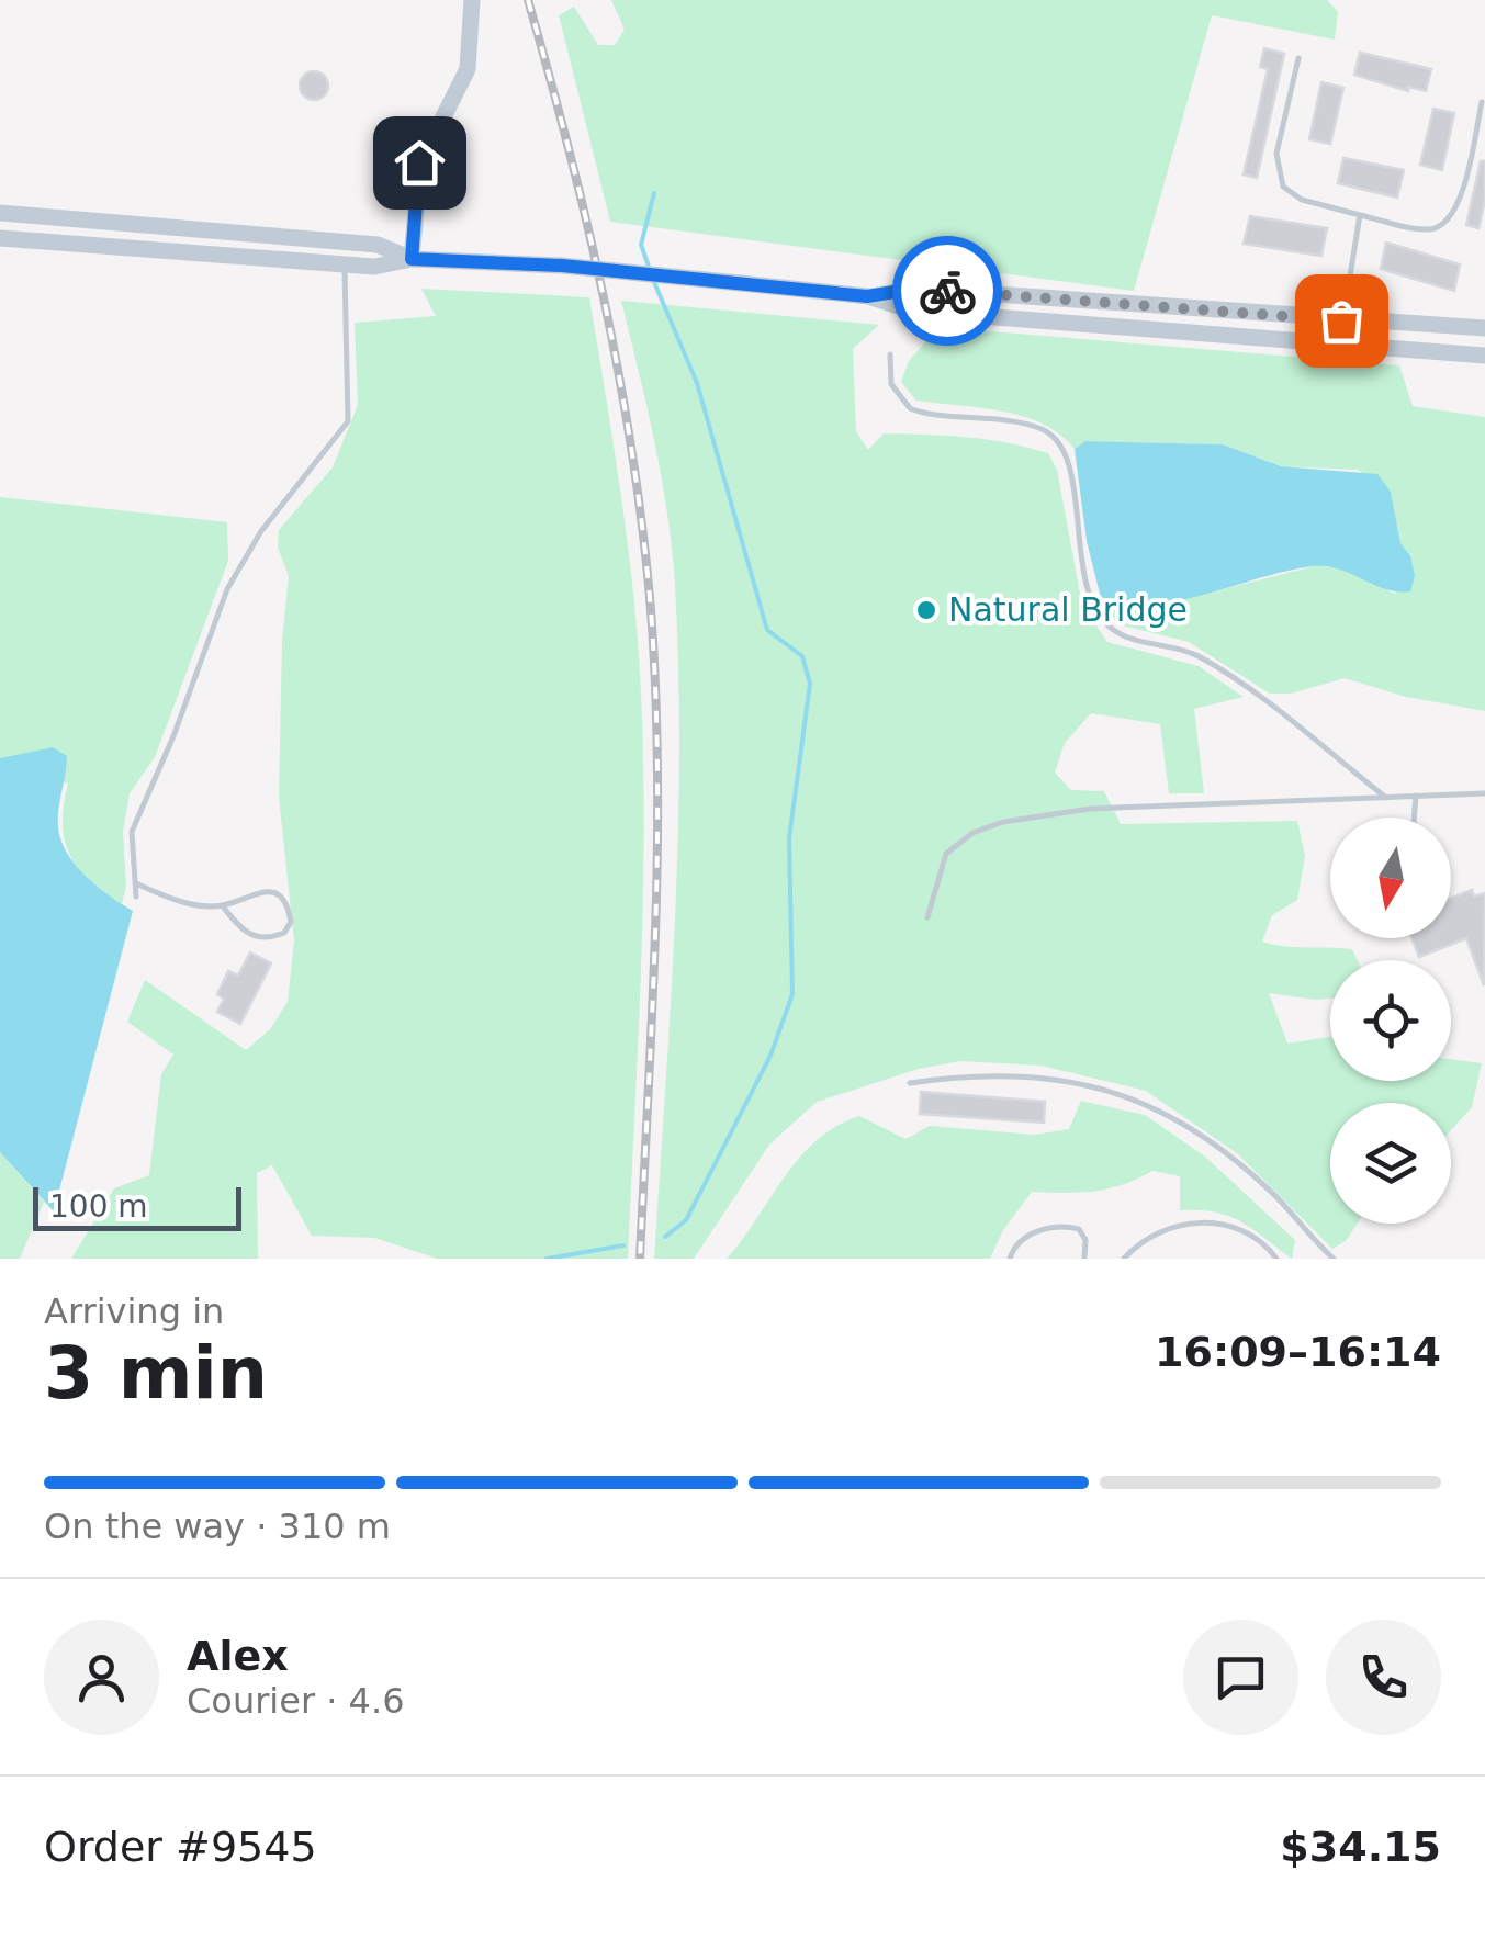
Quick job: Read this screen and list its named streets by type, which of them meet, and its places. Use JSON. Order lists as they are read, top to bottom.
{
  "places": ["Natural Bridge"],
  "scale_bar": "100 m",
  "north": "bottom",
  "page": {
    "scale": "100 m",
    "heading": ["3 min", "Arriving in", "16:09–16:14"],
    "panel": [
      "Alex",
      "Courier · 4.6",
      "Order #9545",
      "$34.15"
    ],
    "bar": "On the way · 310 m"
  }
}
